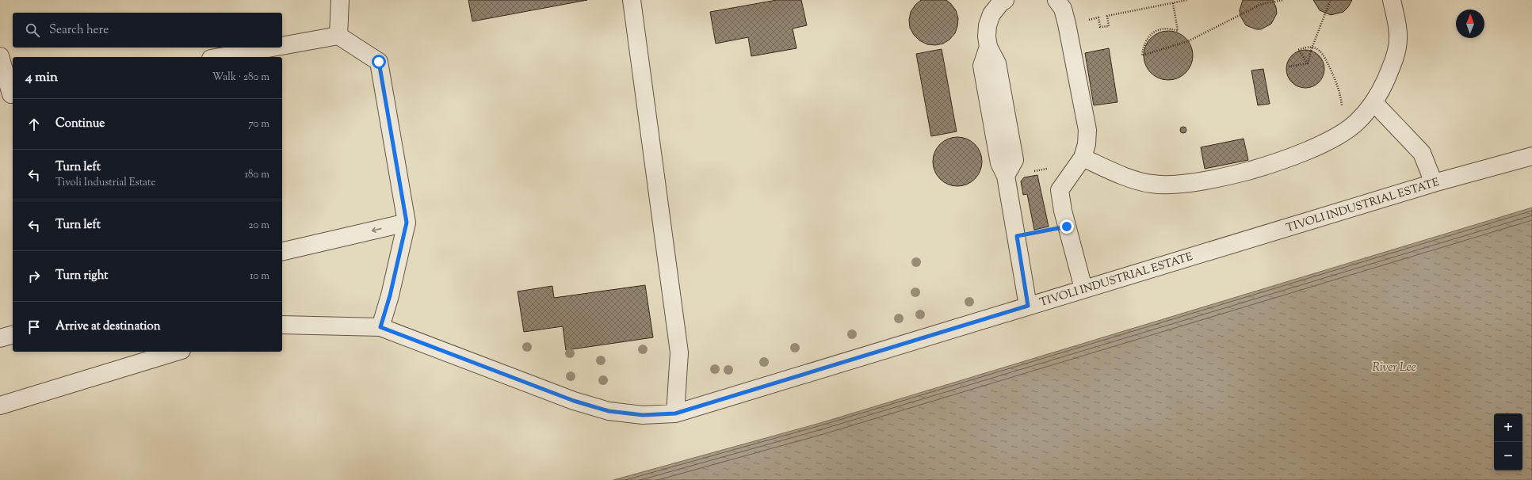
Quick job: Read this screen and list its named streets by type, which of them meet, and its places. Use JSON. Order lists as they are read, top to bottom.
{
  "streets": {
    "lane": ["TIVOLI INDUSTRIAL ESTATE"]
  },
  "water": ["River Lee"],
  "north": "top",
  "page": {
    "search": "Search here",
    "heading": ["4 min", "Walk · 280 m"],
    "list": [
      ["Continue", "70 m"],
      ["Turn left", "Tivoli Industrial Estate", "180 m"],
      ["Turn left", "20 m"],
      ["Turn right", "10 m"],
      "Arrive at destination"
    ],
    "map_buttons": ["+", "−"]
  }
}
